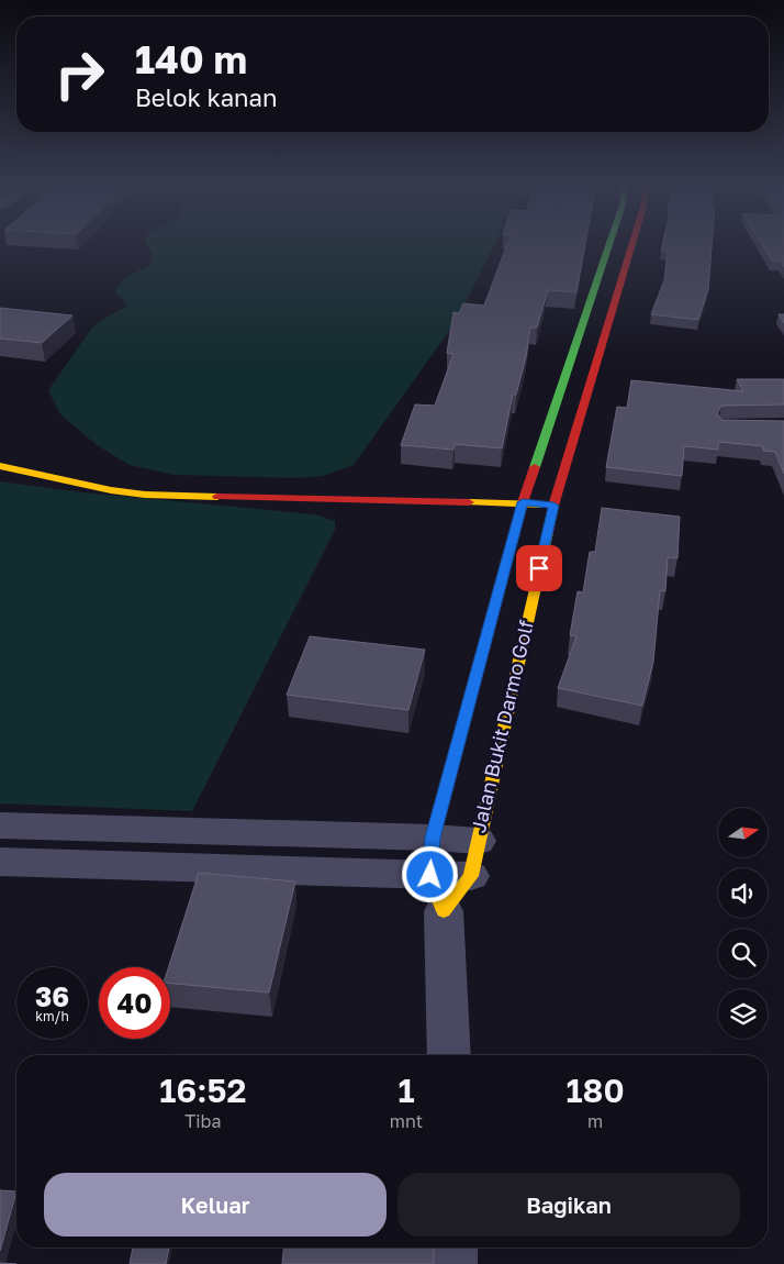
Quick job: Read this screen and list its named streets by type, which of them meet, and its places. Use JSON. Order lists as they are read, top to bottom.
{
  "streets": {
    "street": ["Jalan Bukit Darmo Golf"]
  },
  "north": "right",
  "page": {
    "turn": ["140 m", "Belok kanan"],
    "speed": "36 km/h",
    "limit": "40",
    "eta": [
      "16:52",
      "Tiba",
      "1",
      "mnt",
      "180",
      "m"
    ],
    "buttons": ["Keluar", "Bagikan"]
  }
}
